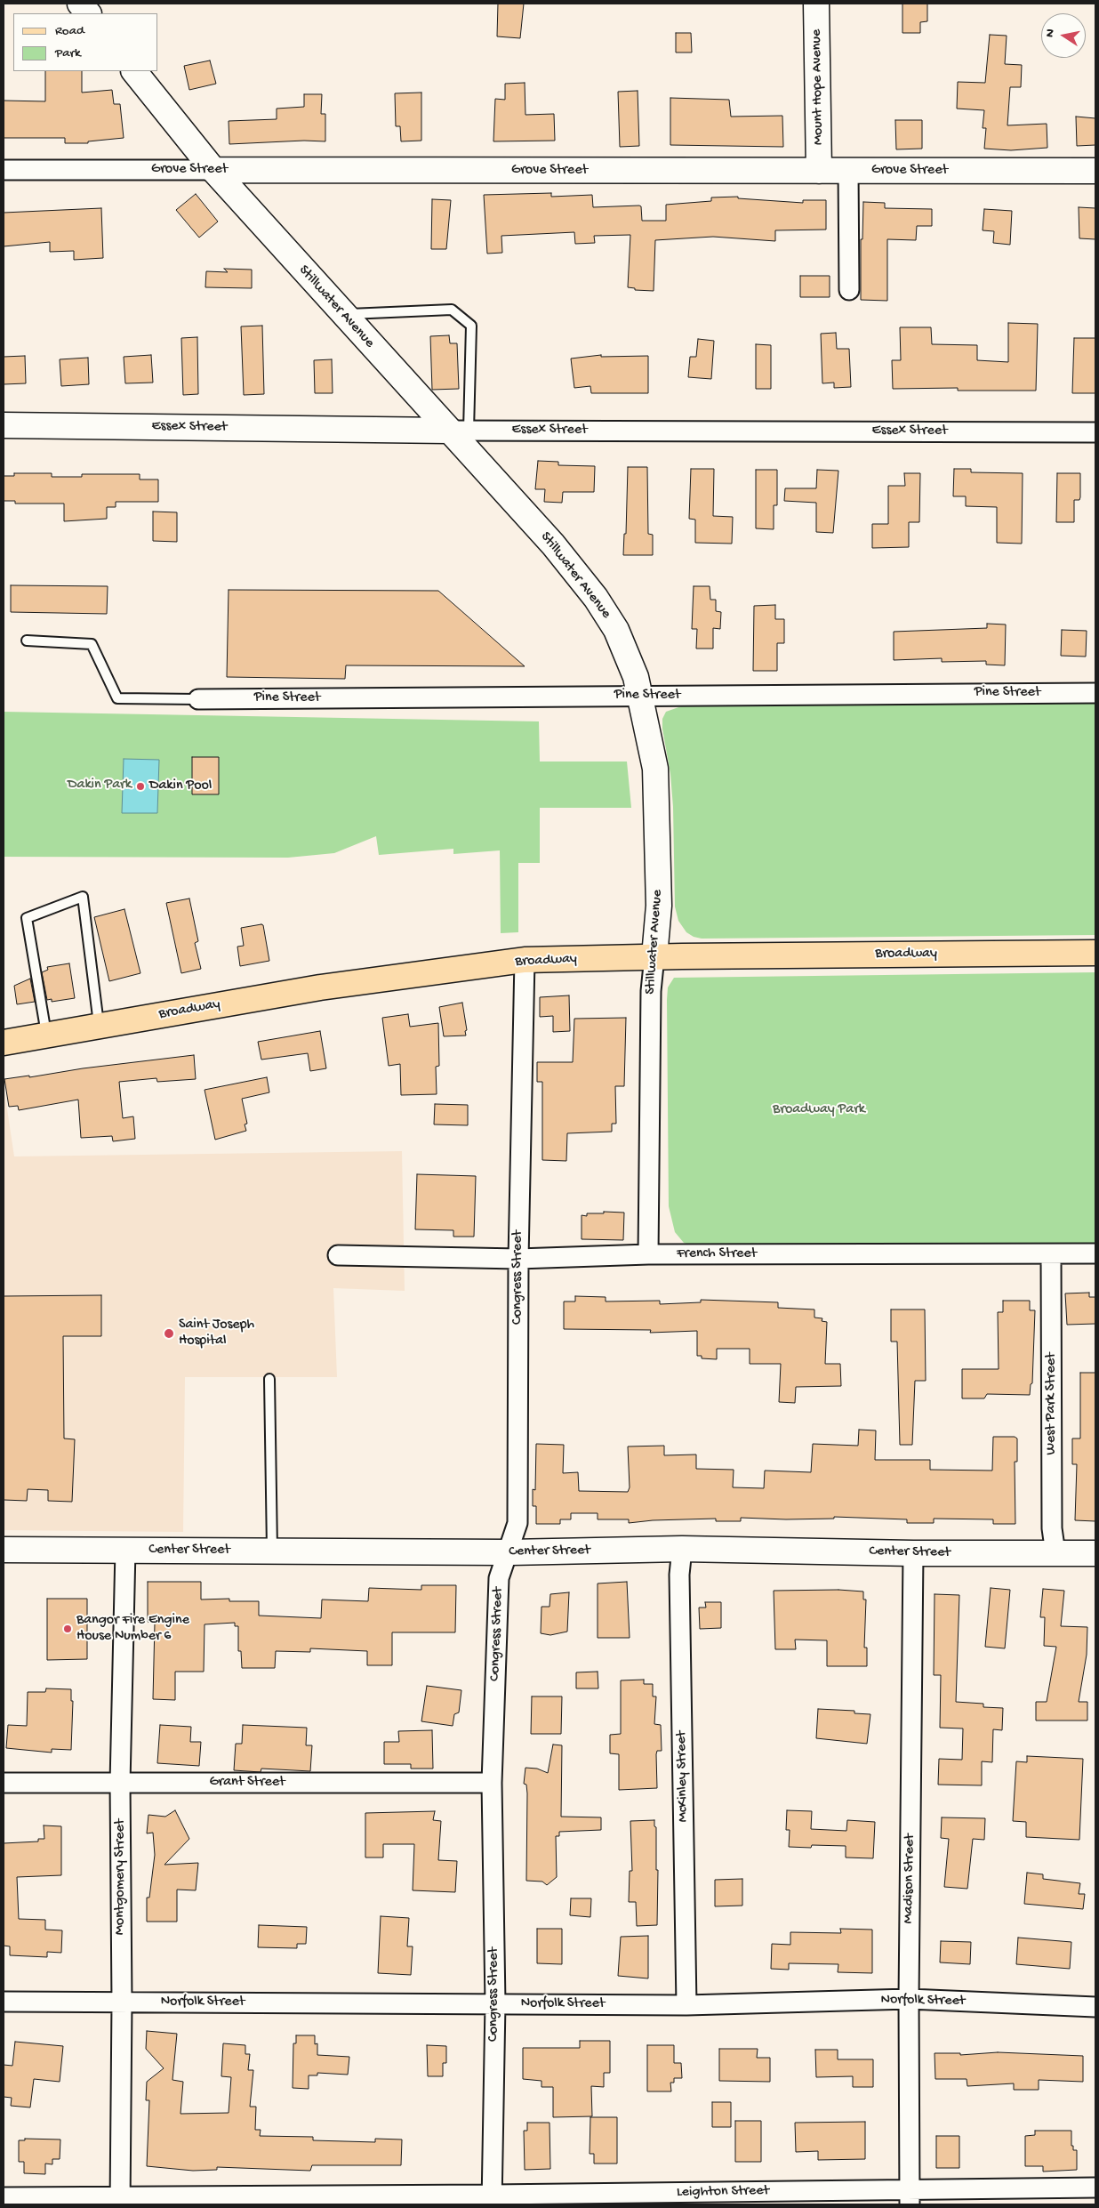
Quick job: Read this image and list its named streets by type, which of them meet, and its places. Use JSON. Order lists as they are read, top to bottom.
{
  "streets": {
    "main road": ["Broadway"],
    "street": [
      "Mount Hope Avenue",
      "Grove Street",
      "Stillwater Avenue",
      "Essex Street",
      "Pine Street",
      "French Street",
      "Congress Street",
      "West Park Street",
      "Center Street",
      "McKinley Street",
      "Grant Street",
      "Montgomery Street",
      "Madison Street",
      "Norfolk Street",
      "Leighton Street"
    ]
  },
  "crossings": [
    ["Mount Hope Avenue", "Grove Street"],
    ["Grove Street", "Stillwater Avenue"],
    ["Stillwater Avenue", "Essex Street"],
    ["Stillwater Avenue", "Pine Street"],
    ["Stillwater Avenue", "Broadway"],
    ["Stillwater Avenue", "French Street"],
    ["Broadway", "Congress Street"],
    ["French Street", "Congress Street"],
    ["French Street", "West Park Street"],
    ["Congress Street", "Center Street"],
    ["Congress Street", "Grant Street"],
    ["Congress Street", "Norfolk Street"],
    ["Congress Street", "Leighton Street"],
    ["West Park Street", "Center Street"],
    ["Center Street", "McKinley Street"],
    ["Center Street", "Montgomery Street"],
    ["Center Street", "Madison Street"],
    ["McKinley Street", "Norfolk Street"],
    ["Grant Street", "Montgomery Street"],
    ["Montgomery Street", "Norfolk Street"],
    ["Montgomery Street", "Leighton Street"],
    ["Madison Street", "Norfolk Street"],
    ["Madison Street", "Leighton Street"]
  ],
  "parks": ["Dakin Park", "Broadway Park"],
  "places": ["Dakin Pool", "Saint Joseph Hospital", "Bangor Fire Engine House Number 6"],
  "legend": ["Road", "Park"],
  "north": "left"
}
